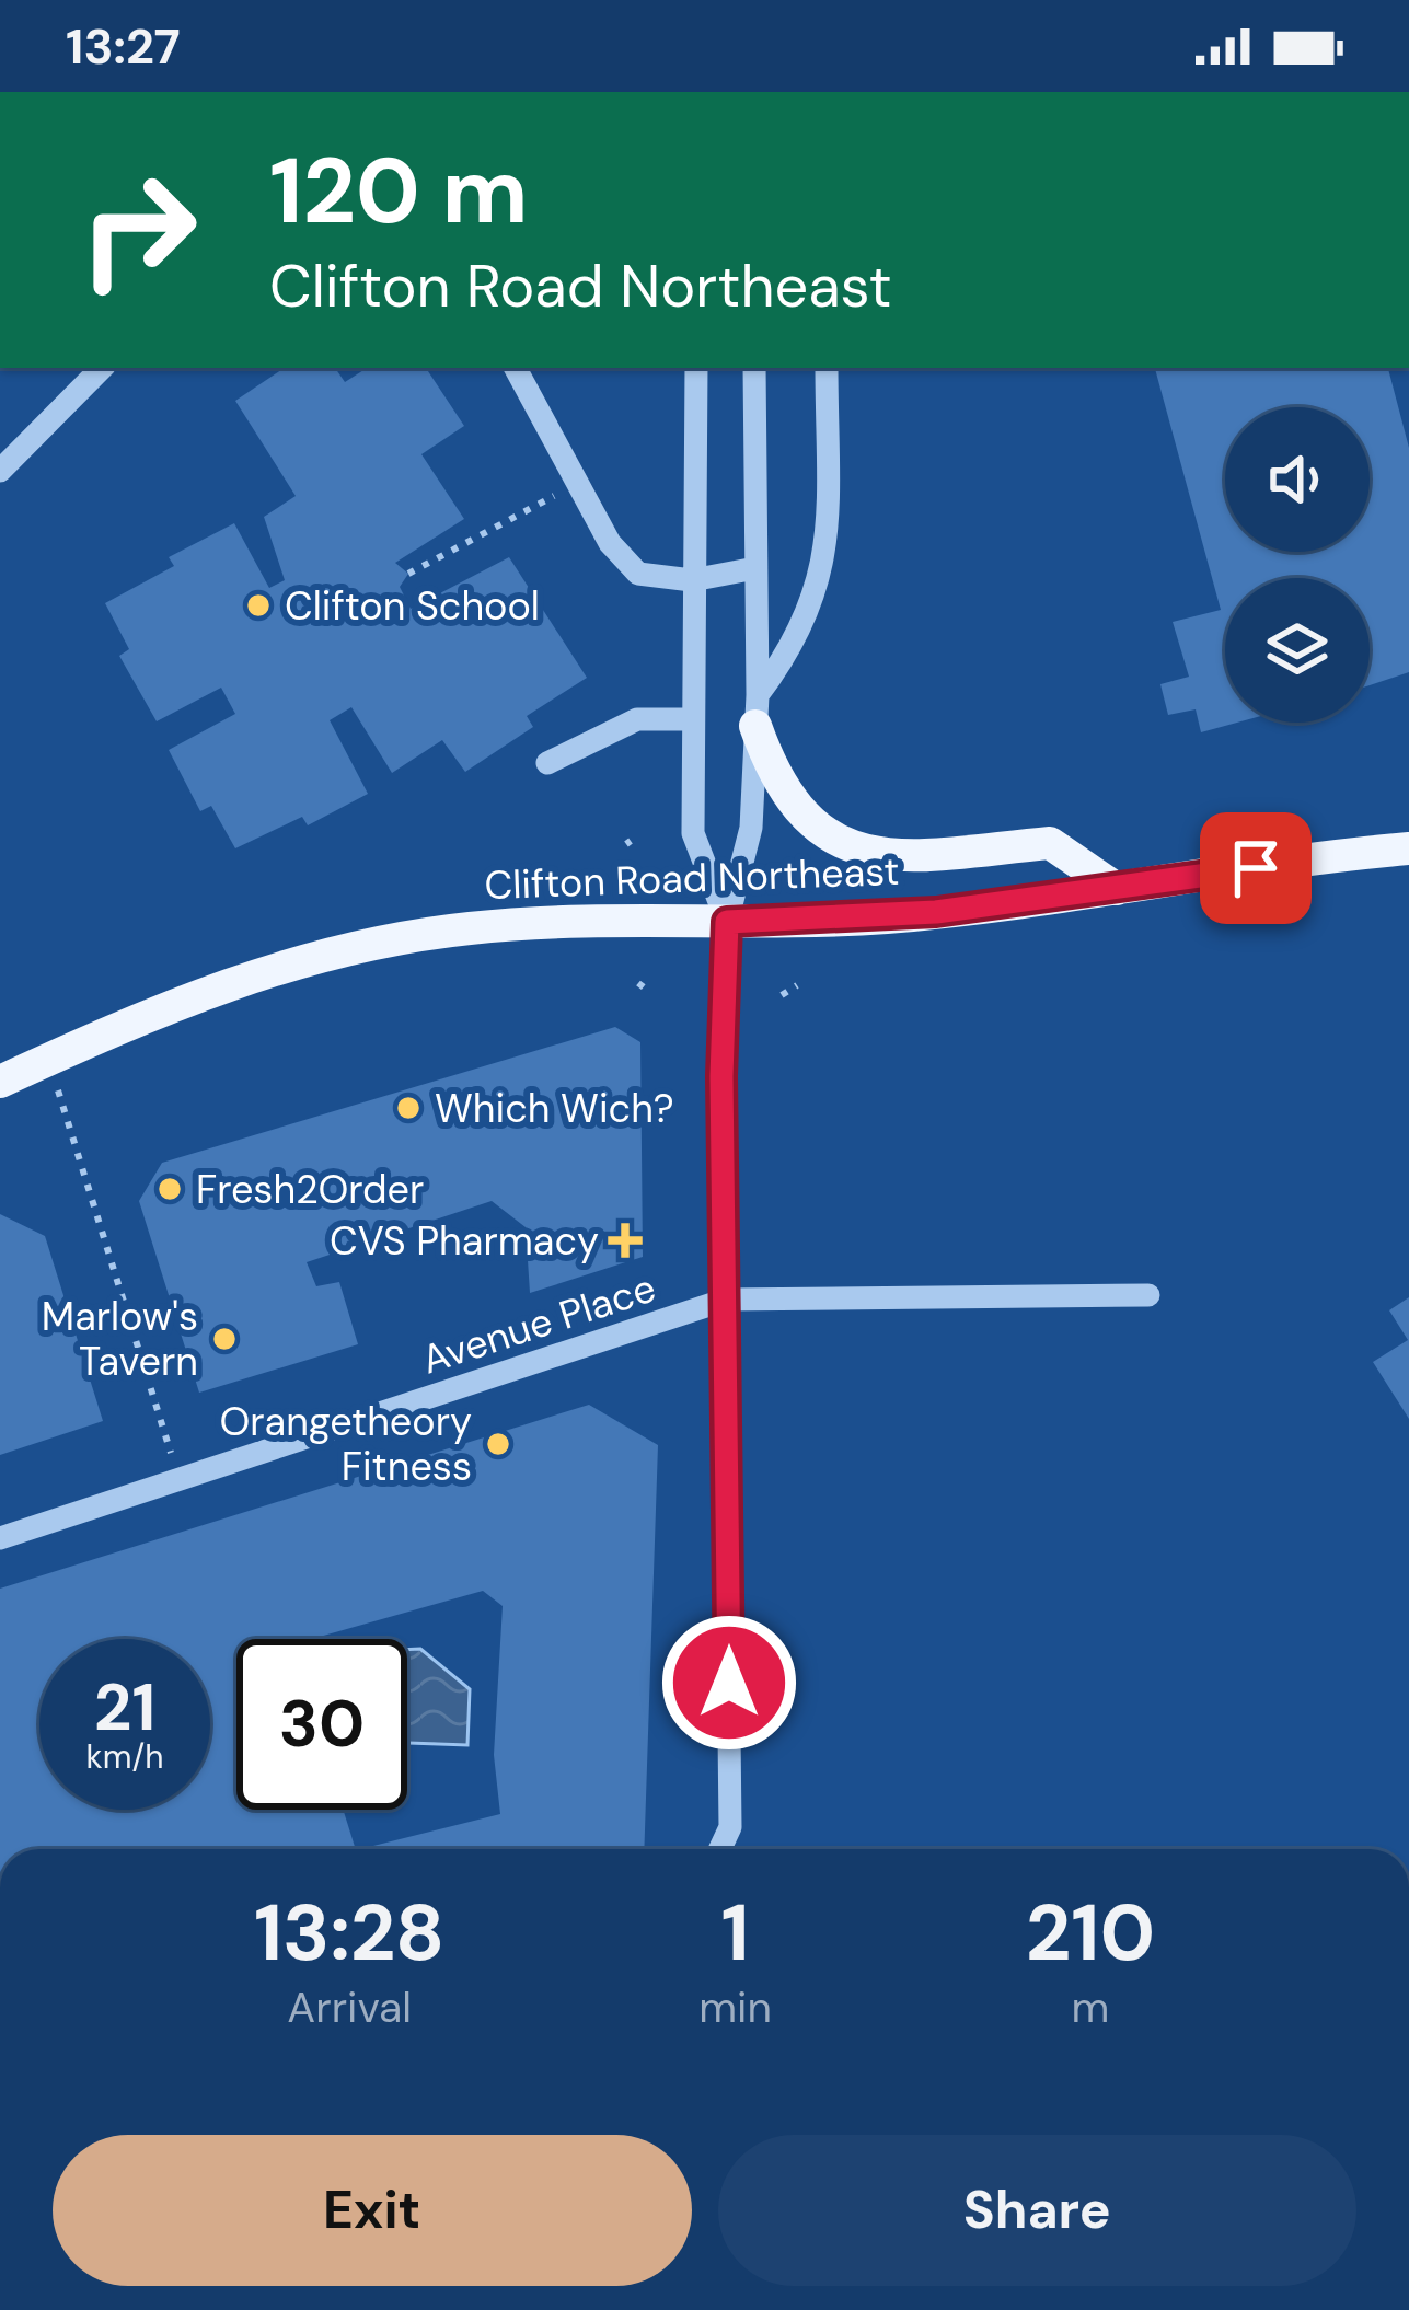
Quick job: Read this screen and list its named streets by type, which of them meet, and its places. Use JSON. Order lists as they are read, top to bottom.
{
  "streets": {
    "main road": ["Clifton Road Northeast"],
    "street": ["Avenue Place"]
  },
  "places": {
    "other": [
      "Clifton School",
      "Which Wich?",
      "Fresh2Order",
      "Marlow's Tavern",
      "Orangetheory Fitness"
    ],
    "health": ["CVS Pharmacy"]
  },
  "page": {
    "status": "13:27",
    "turn": ["120 m", "Clifton Road Northeast"],
    "speed": "21 km/h",
    "limit": "30",
    "eta": [
      "13:28",
      "Arrival",
      "1",
      "min",
      "210",
      "m"
    ],
    "buttons": ["Exit", "Share"]
  }
}
